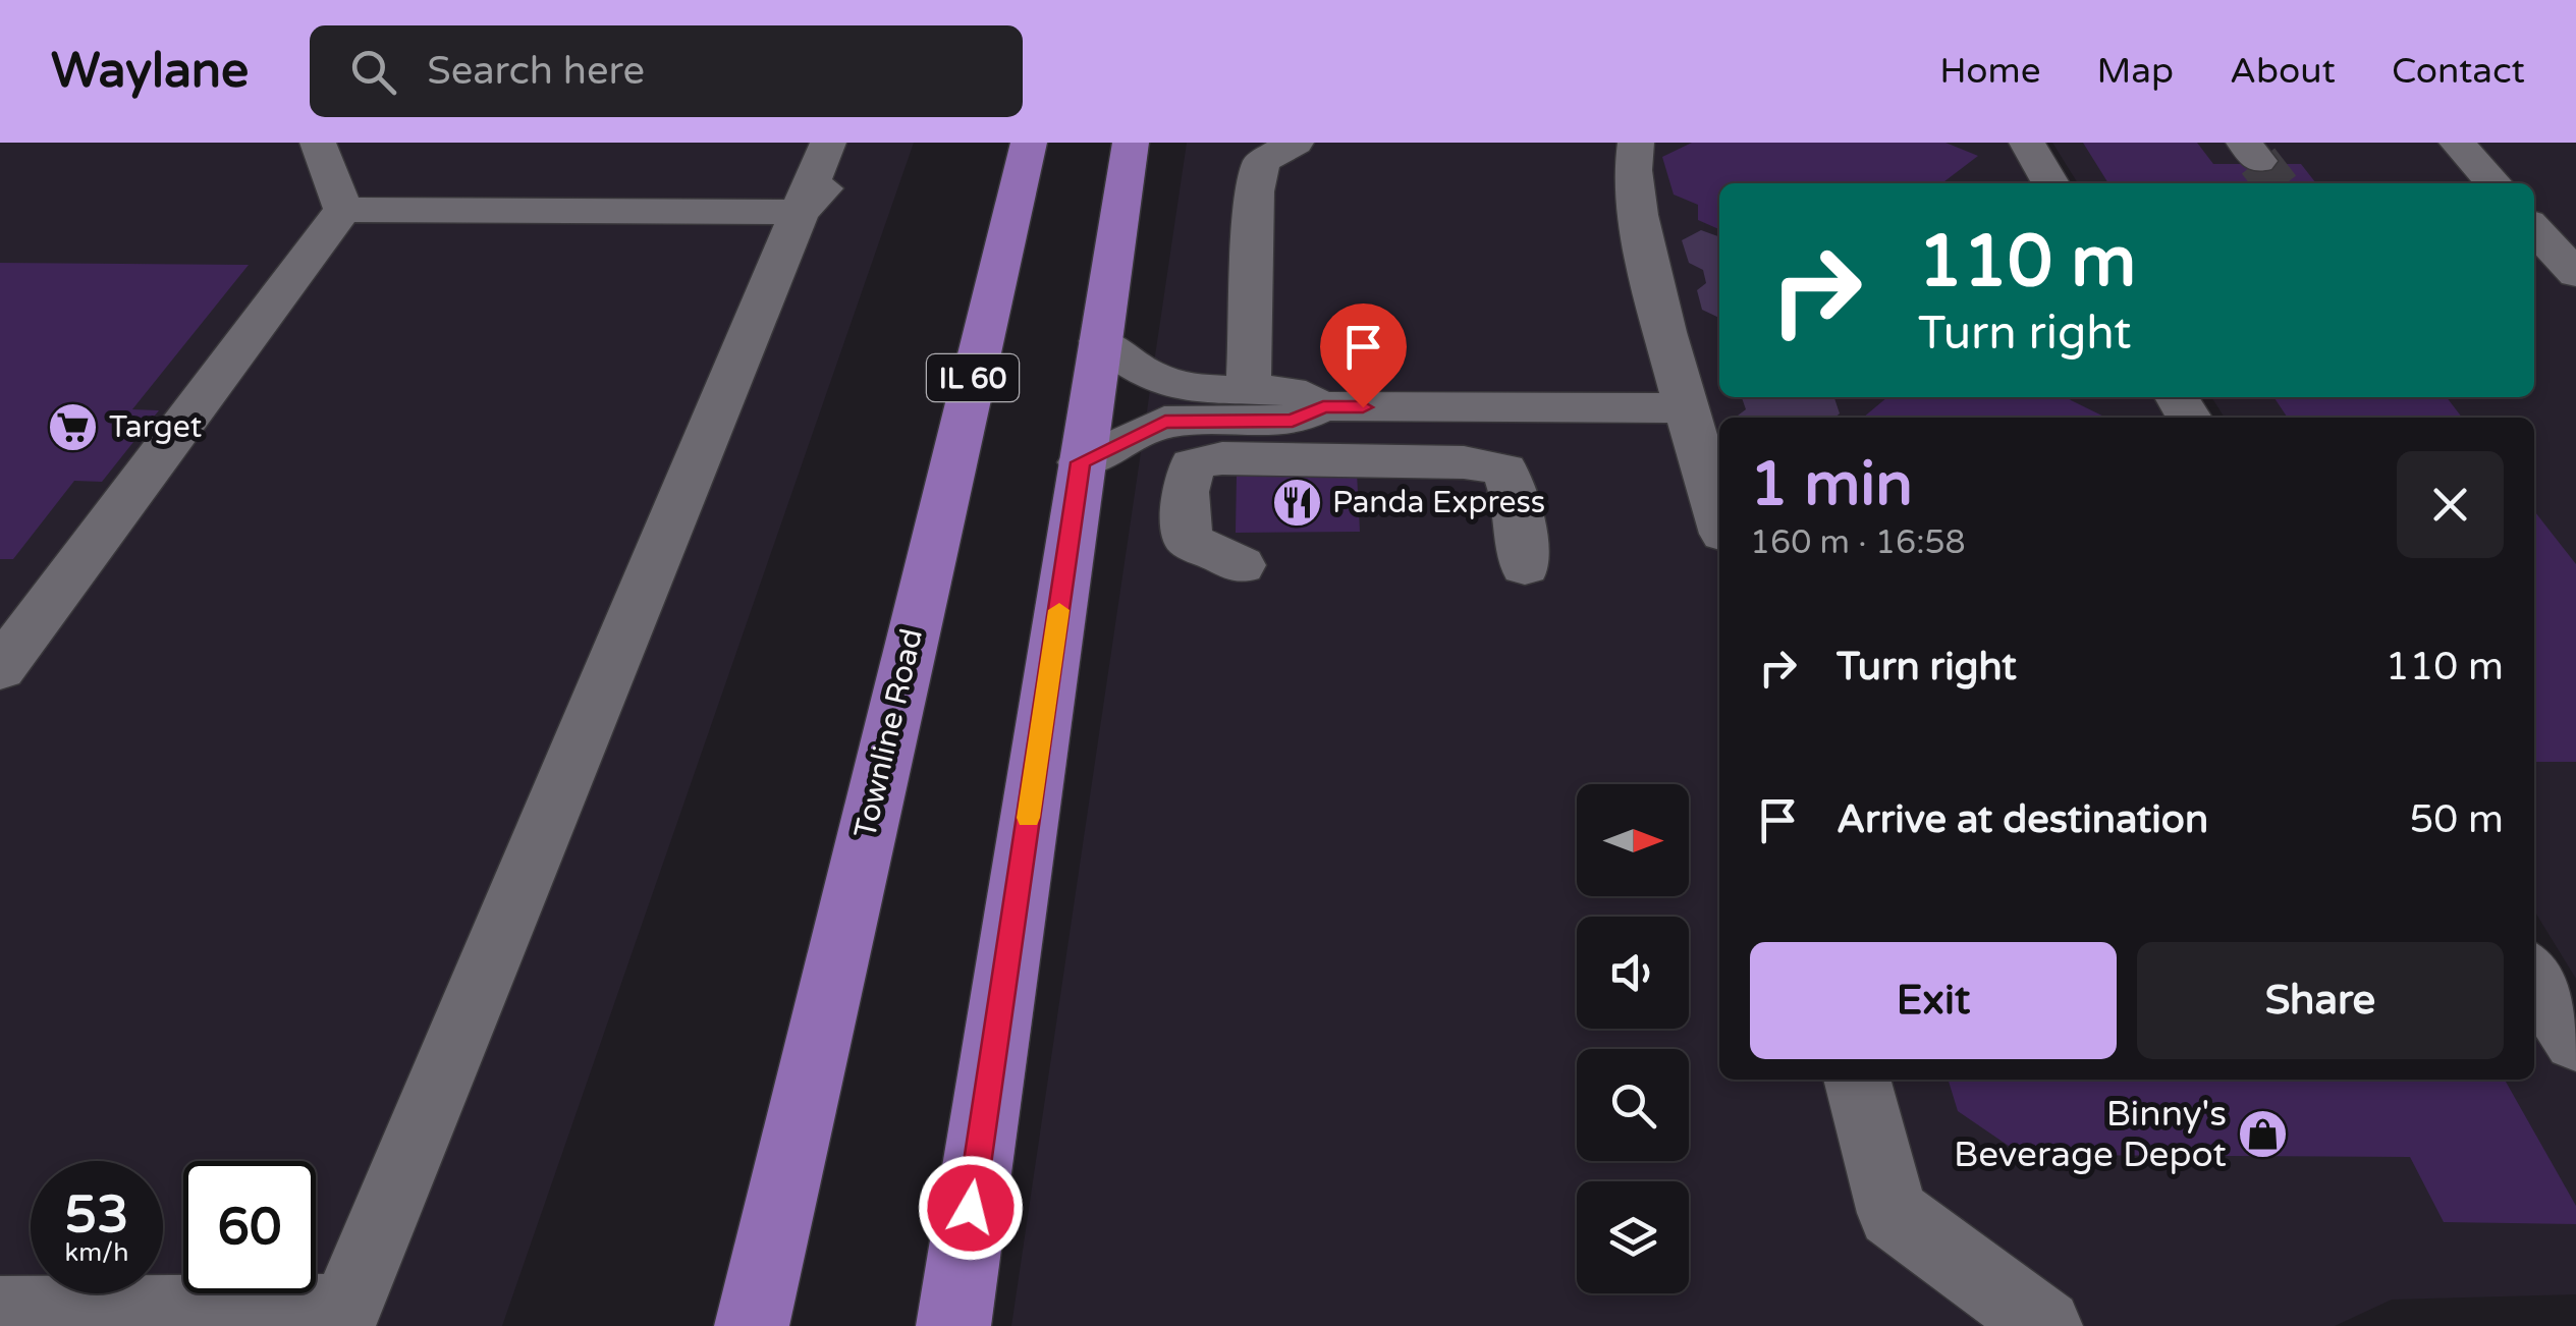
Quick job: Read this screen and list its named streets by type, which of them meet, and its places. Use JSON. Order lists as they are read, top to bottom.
{
  "streets": {
    "main road": ["IL 60", "Townline Road"]
  },
  "places": {
    "supermarket": ["Target"],
    "restaurant": ["Panda Express"],
    "shop": ["Binny's Beverage Depot"]
  },
  "north": "right",
  "page": {
    "header": "Waylane",
    "search": "Search here",
    "nav": [
      "Home",
      "Map",
      "About",
      "Contact"
    ],
    "turn": ["110 m", "Turn right"],
    "heading": ["1 min", "160 m · 16:58"],
    "list": [
      {
        "name": "Turn right",
        "value": "110 m"
      },
      {
        "name": "Arrive at destination",
        "value": "50 m"
      }
    ],
    "buttons": ["Exit", "Share"],
    "speed": "53 km/h",
    "limit": "60"
  }
}
